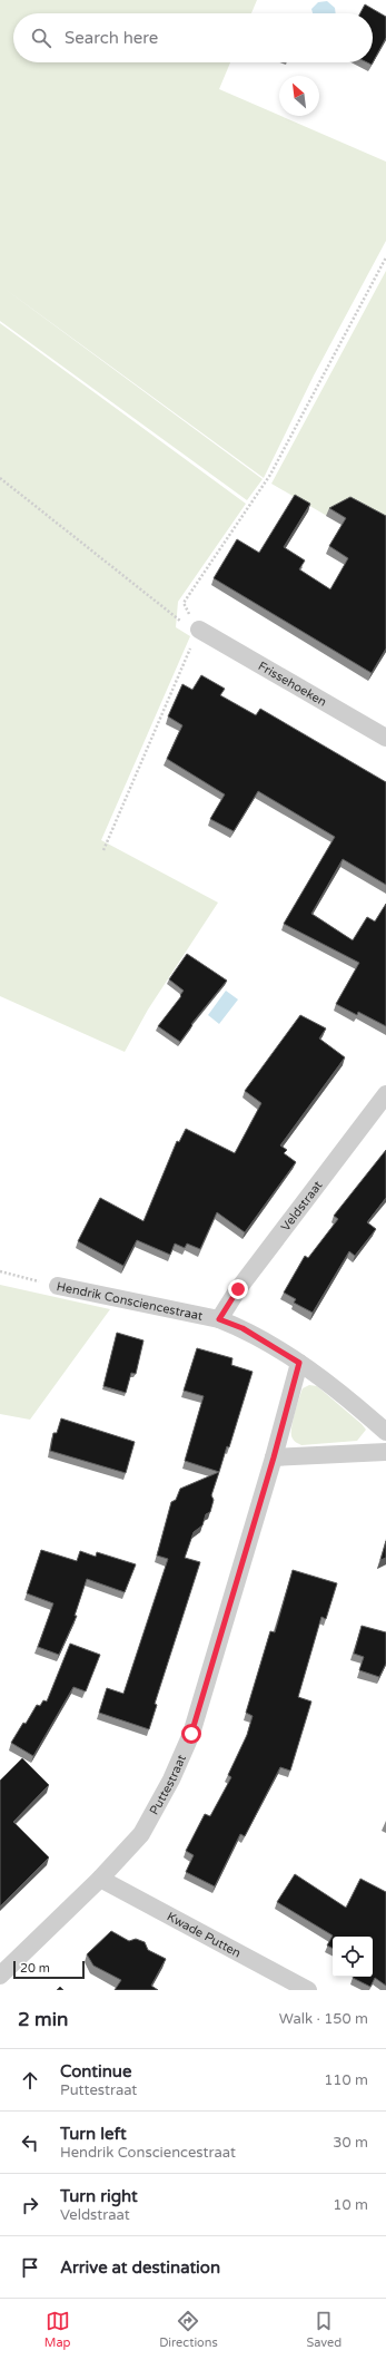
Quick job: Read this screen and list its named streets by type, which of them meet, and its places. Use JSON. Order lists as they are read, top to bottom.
{
  "streets": {
    "street": [
      "Frissehoeken",
      "Veldstraat",
      "Hendrik Consciencestraat",
      "Puttestraat",
      "Kwade Putten"
    ]
  },
  "crossings": [
    ["Veldstraat", "Hendrik Consciencestraat"],
    ["Hendrik Consciencestraat", "Puttestraat"],
    ["Puttestraat", "Kwade Putten"]
  ],
  "scale_bar": "20 m",
  "north": "top left",
  "page": {
    "search": "Search here",
    "scale": "20 m",
    "heading": ["2 min", "Walk · 150 m"],
    "list": [
      ["Continue", "Puttestraat", "110 m"],
      ["Turn left", "Hendrik Consciencestraat", "30 m"],
      ["Turn right", "Veldstraat", "10 m"],
      "Arrive at destination"
    ],
    "nav": ["Map", "Directions", "Saved"]
  }
}
